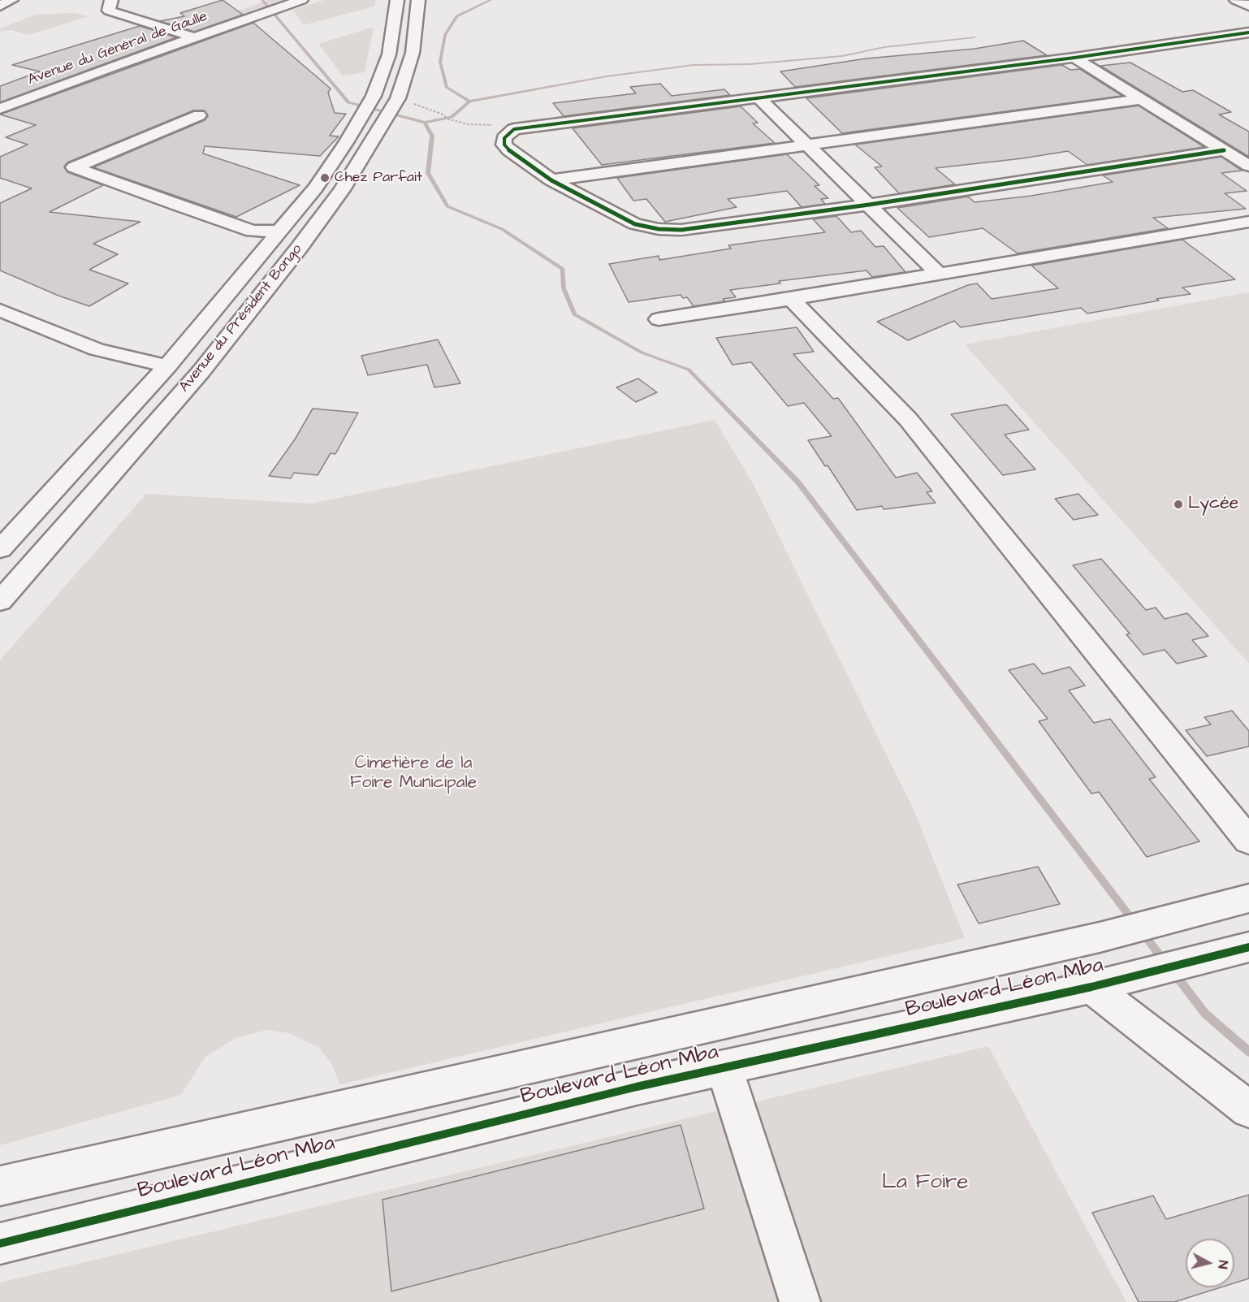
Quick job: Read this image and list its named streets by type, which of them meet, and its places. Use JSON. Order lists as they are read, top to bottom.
{
  "streets": {
    "street": ["Avenue du Général de Gaulle", "Avenue du Président Bongo", "Boulevard Léon Mba"]
  },
  "parks": ["Cimetière de la Foire Municipale", "La Foire"],
  "places": ["Chez Parfait", "Lycée"],
  "north": "right"
}
